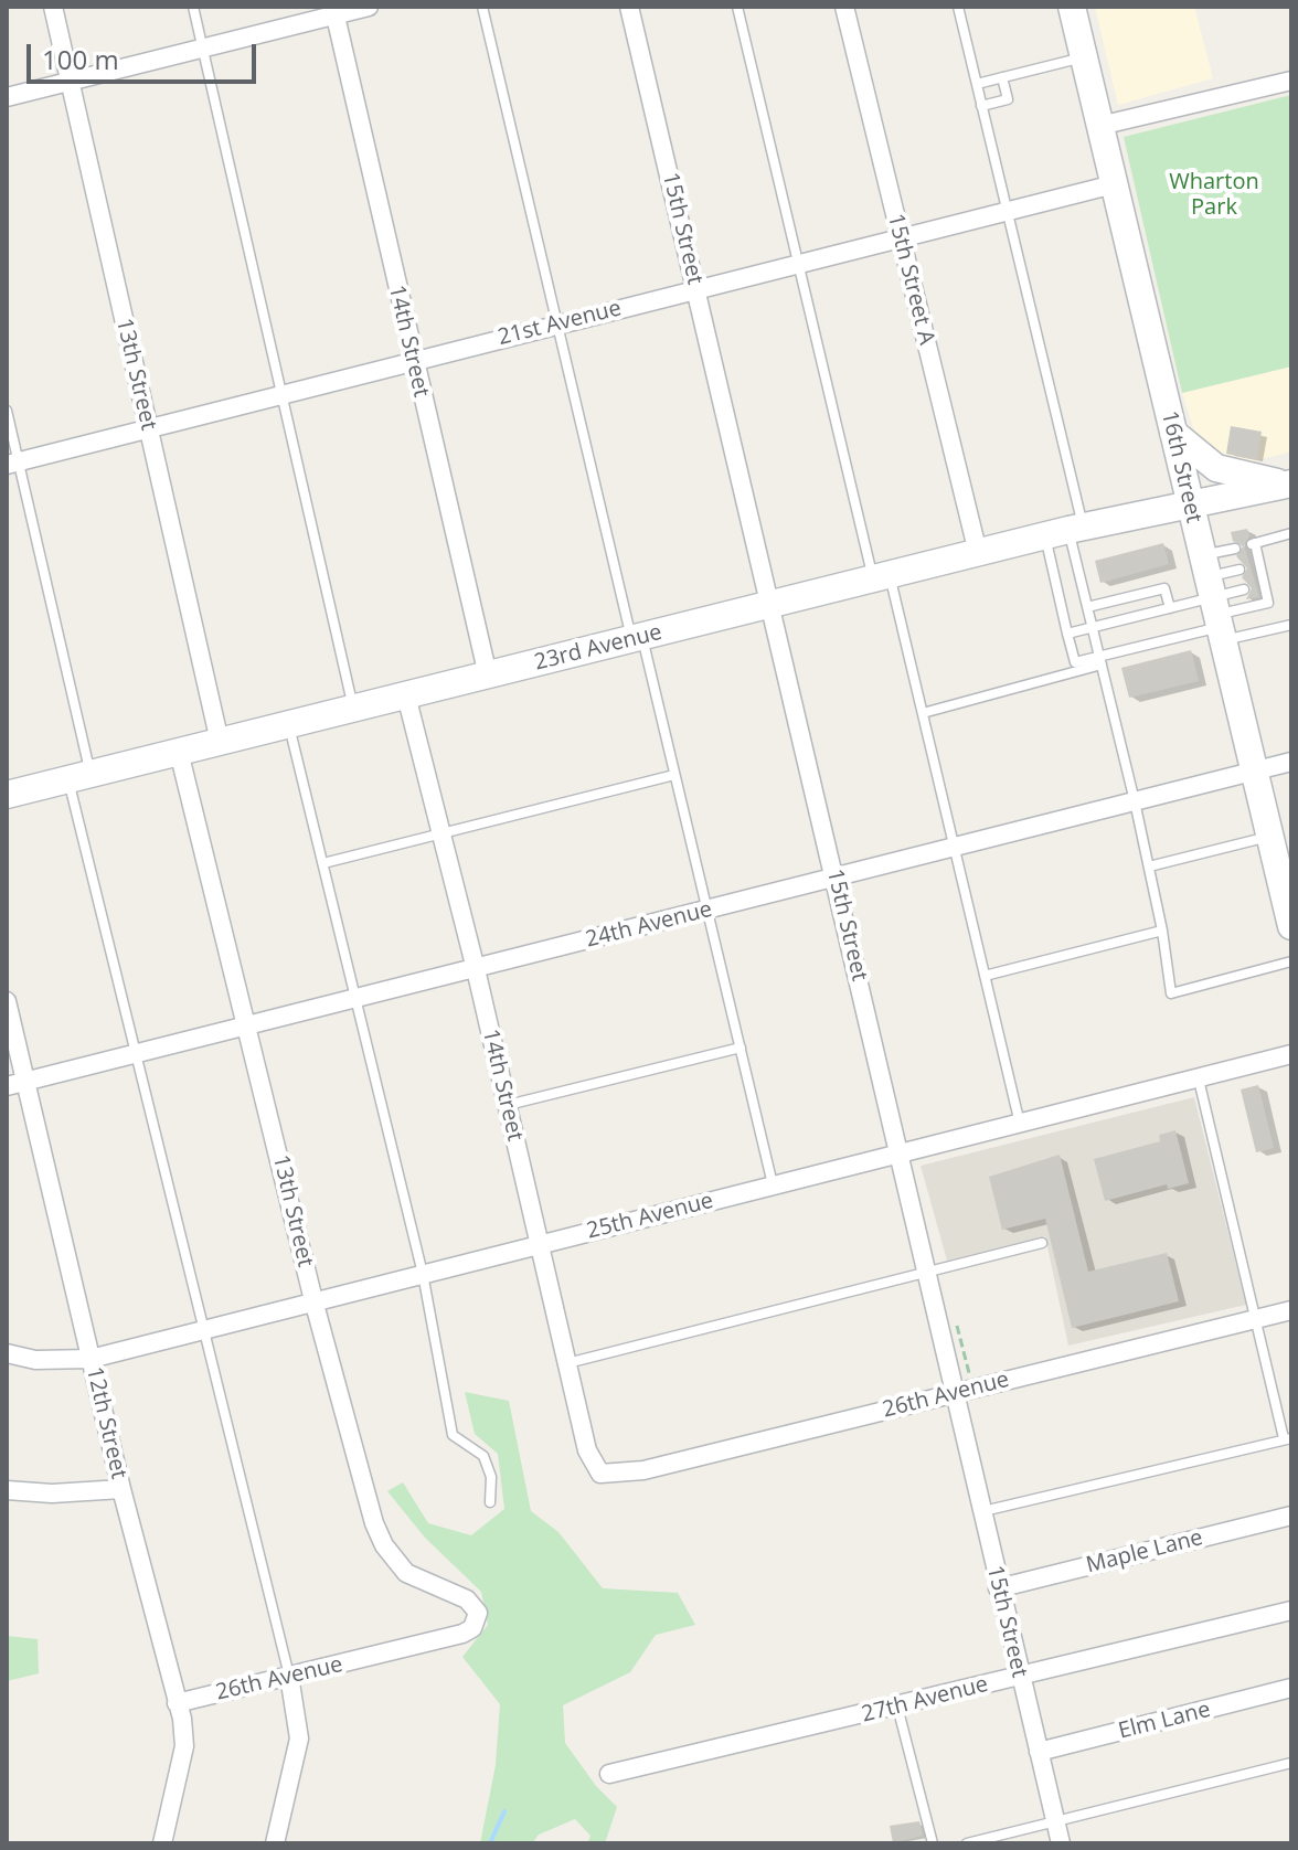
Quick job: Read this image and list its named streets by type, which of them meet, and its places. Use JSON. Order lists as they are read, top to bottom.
{
  "streets": {
    "street": [
      "15th Street",
      "15th Street A",
      "21st Avenue",
      "14th Street",
      "13th Street",
      "16th Street",
      "23rd Avenue",
      "24th Avenue",
      "25th Avenue",
      "26th Avenue",
      "12th Street",
      "Maple Lane",
      "27th Avenue",
      "Elm Lane"
    ]
  },
  "crossings": [
    ["15th Street", "21st Avenue"],
    ["15th Street", "23rd Avenue"],
    ["15th Street", "24th Avenue"],
    ["15th Street", "25th Avenue"],
    ["15th Street", "26th Avenue"],
    ["15th Street", "Maple Lane"],
    ["15th Street", "27th Avenue"],
    ["15th Street", "Elm Lane"],
    ["15th Street A", "21st Avenue"],
    ["15th Street A", "23rd Avenue"],
    ["21st Avenue", "14th Street"],
    ["21st Avenue", "13th Street"],
    ["21st Avenue", "16th Street"],
    ["14th Street", "23rd Avenue"],
    ["14th Street", "24th Avenue"],
    ["14th Street", "25th Avenue"],
    ["14th Street", "26th Avenue"],
    ["13th Street", "23rd Avenue"],
    ["13th Street", "24th Avenue"],
    ["13th Street", "25th Avenue"],
    ["13th Street", "26th Avenue"],
    ["16th Street", "23rd Avenue"],
    ["16th Street", "24th Avenue"],
    ["24th Avenue", "12th Street"],
    ["25th Avenue", "12th Street"],
    ["26th Avenue", "12th Street"]
  ],
  "parks": ["Wharton Park"],
  "scale_bar": "100 m"
}
